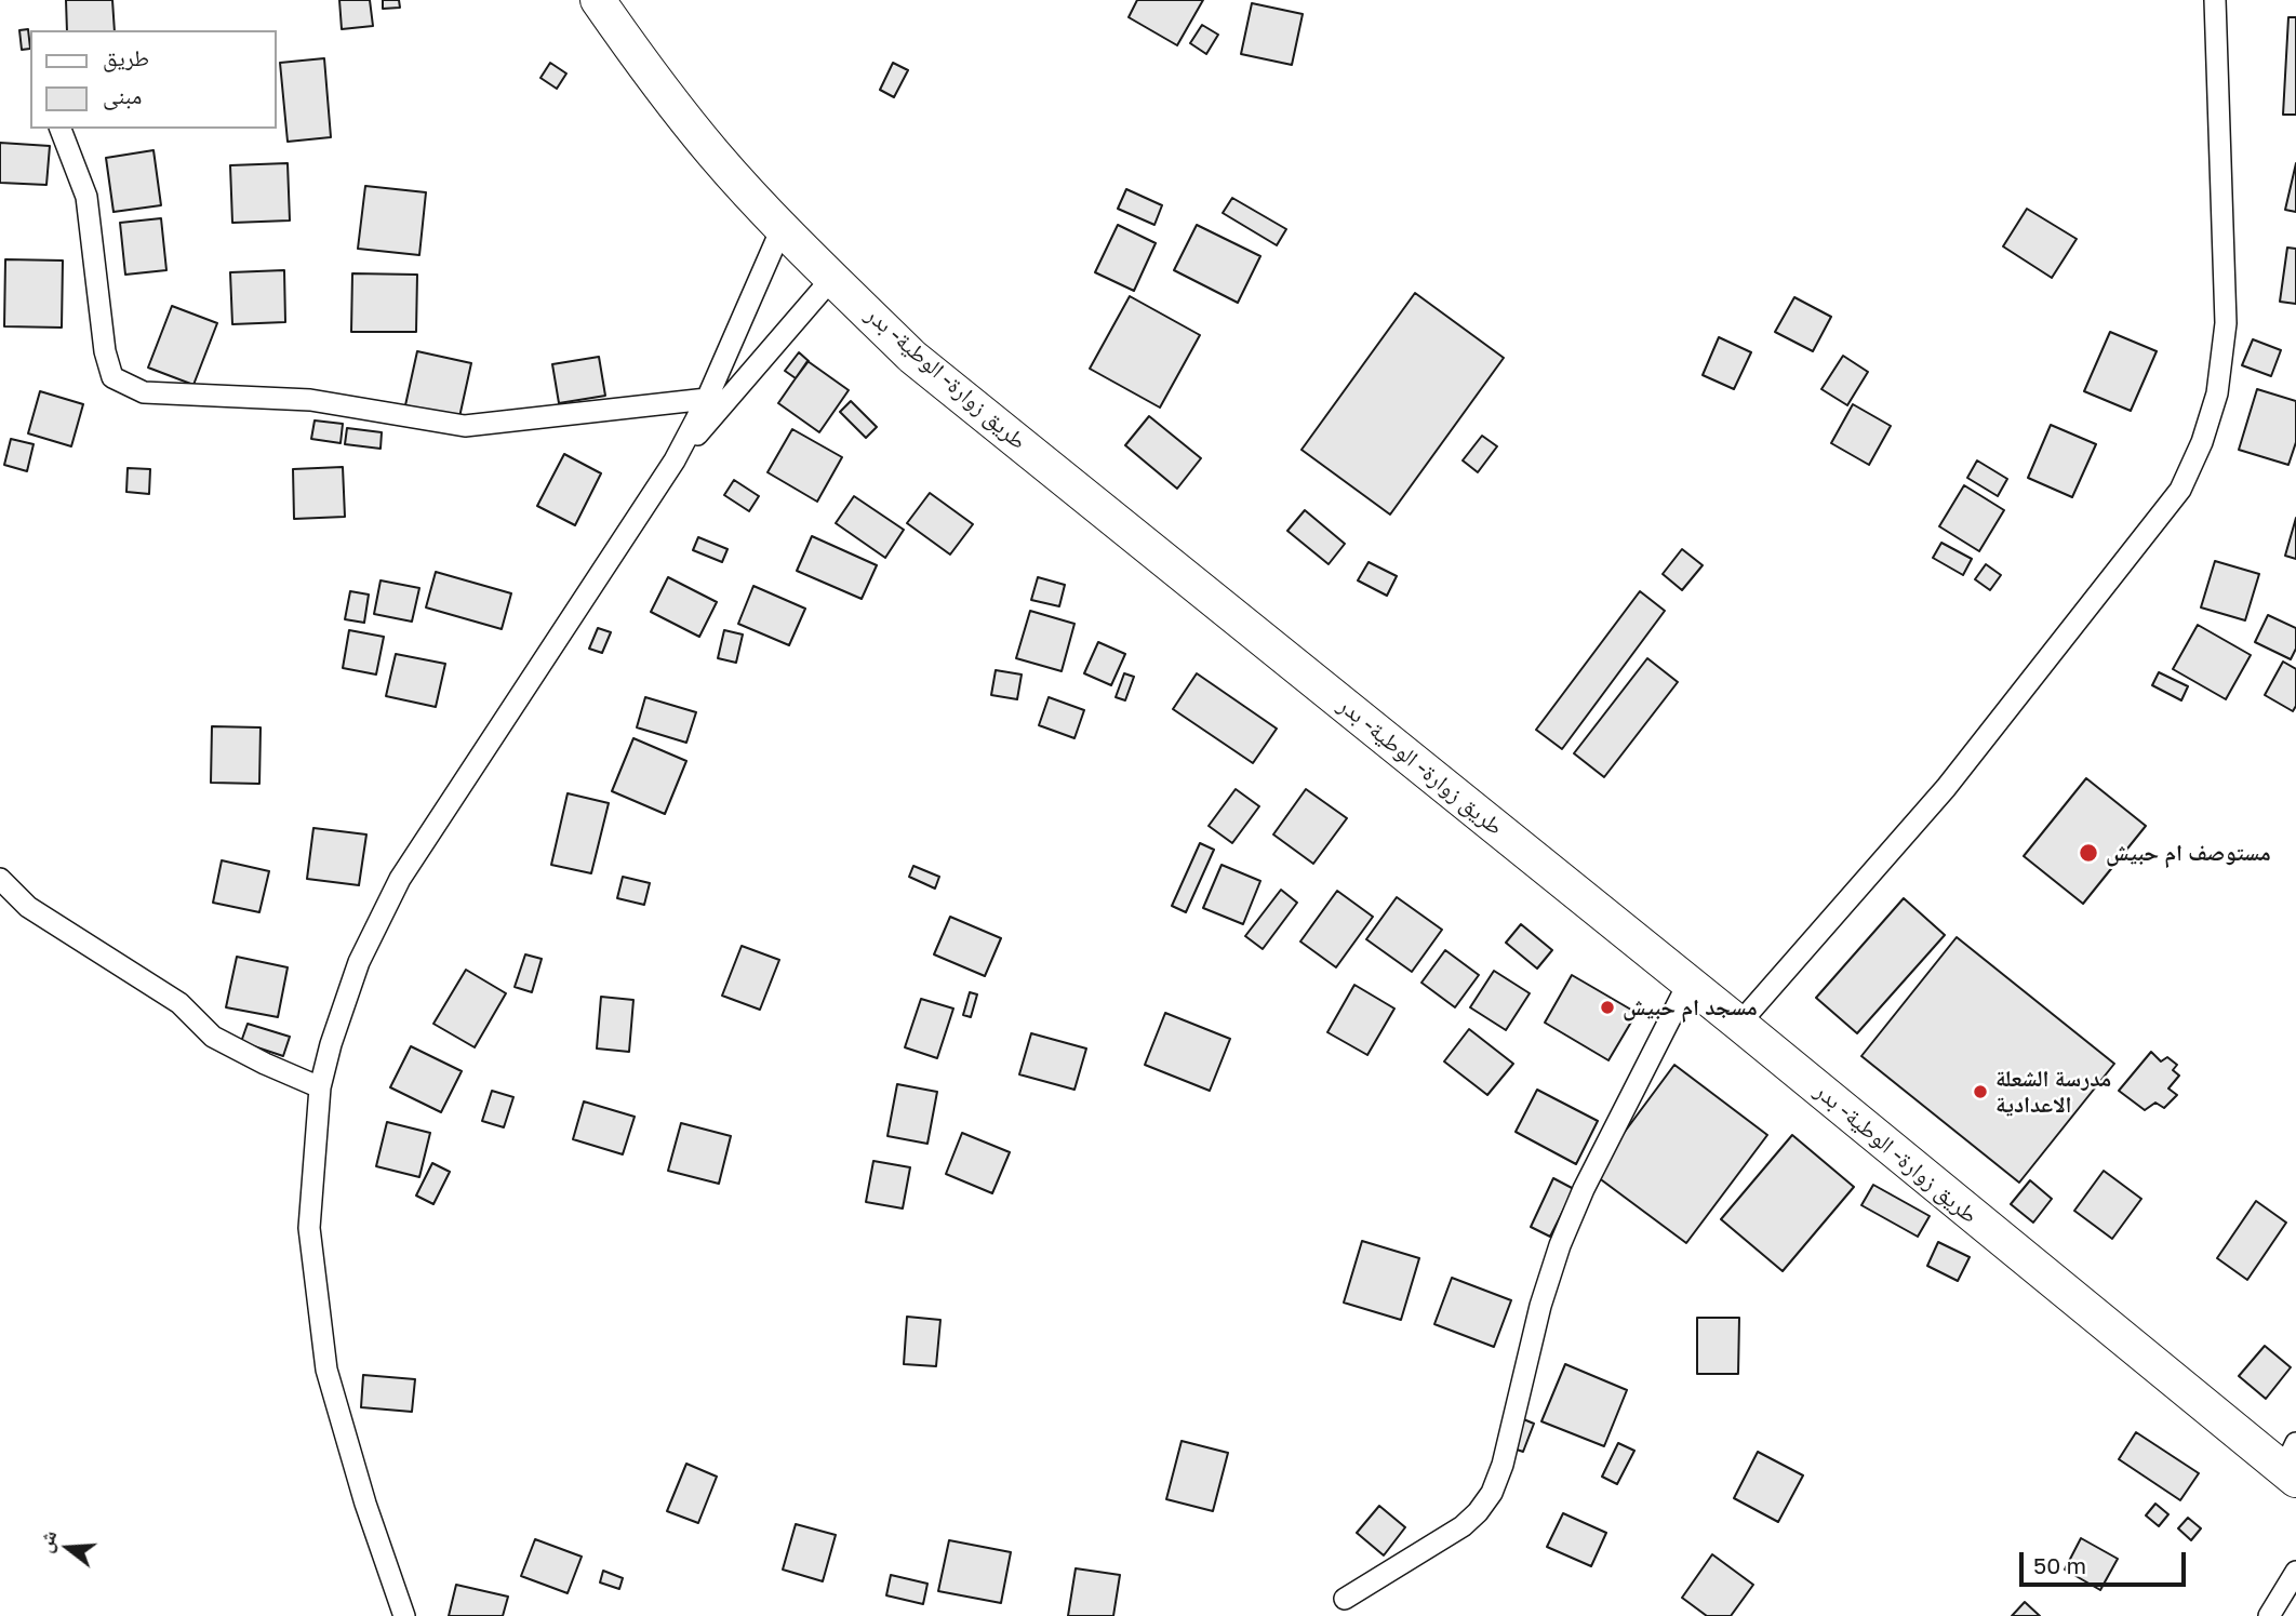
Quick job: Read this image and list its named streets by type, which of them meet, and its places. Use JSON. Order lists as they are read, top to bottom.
{
  "streets": {
    "highway": ["طريق زوارة- الوطية- بدر"]
  },
  "places": ["مستوصف ام حبيش", "مسجد ام حبيش", "مدرسة الشعلة الاعدادية"],
  "legend": ["طريق", "مبنى"],
  "scale_bar": "50 m",
  "north": "left"
}
